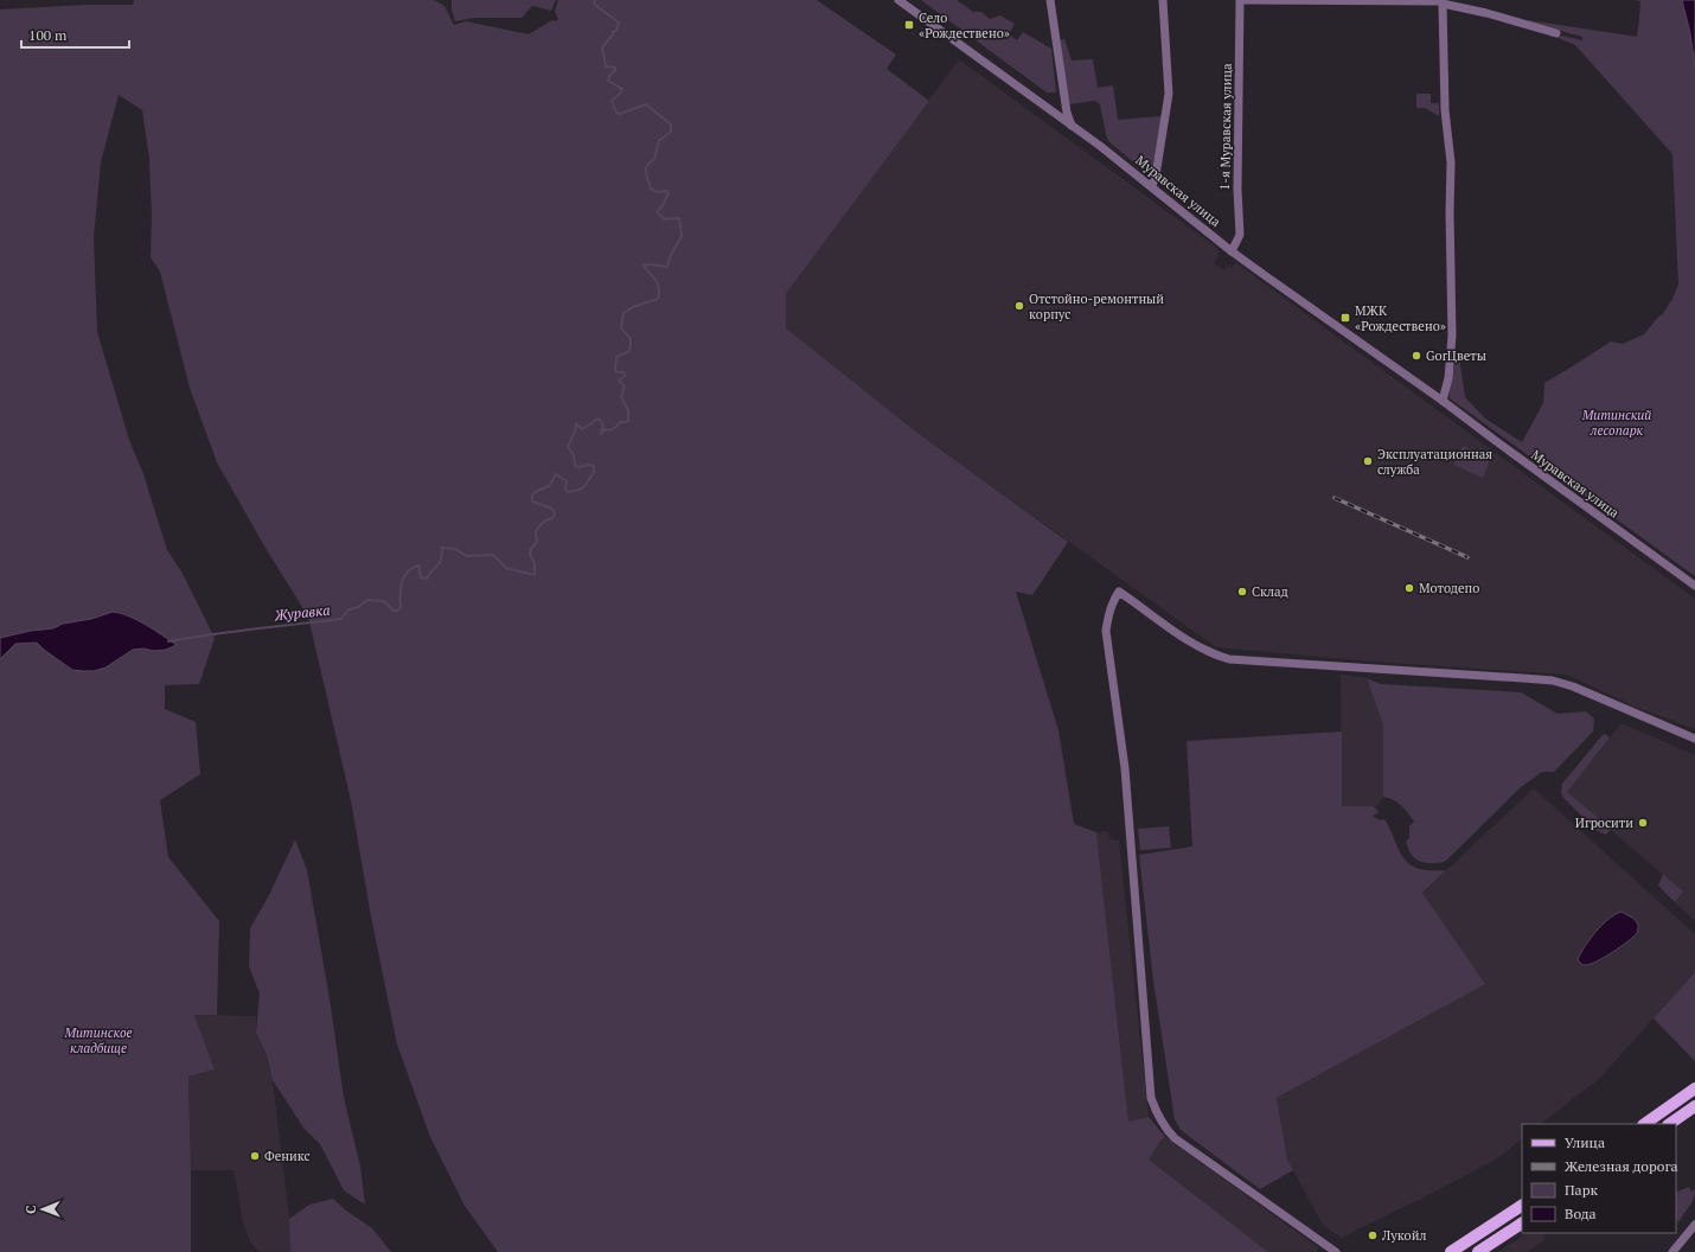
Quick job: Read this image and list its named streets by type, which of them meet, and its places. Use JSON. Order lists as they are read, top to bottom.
{
  "streets": {
    "street": ["1-я Муравская улица", "Муравская улица"]
  },
  "crossings": [
    ["1-я Муравская улица", "Муравская улица"]
  ],
  "water": ["Журавка"],
  "parks": ["Митинский лесопарк", "Митинское кладбище"],
  "places": {
    "transit": ["Село «Рождествено»", "МЖК «Рождествено»"],
    "other": [
      "Отстойно-ремонтный корпус",
      "GorЦветы",
      "Эксплуатационная служба",
      "Мотодепо",
      "Склад",
      "Игросити",
      "Феникс",
      "Лукойл"
    ]
  },
  "legend": [
    "Улица",
    "Железная дорога",
    "Парк",
    "Вода"
  ],
  "scale_bar": "100 m",
  "north": "left"
}
